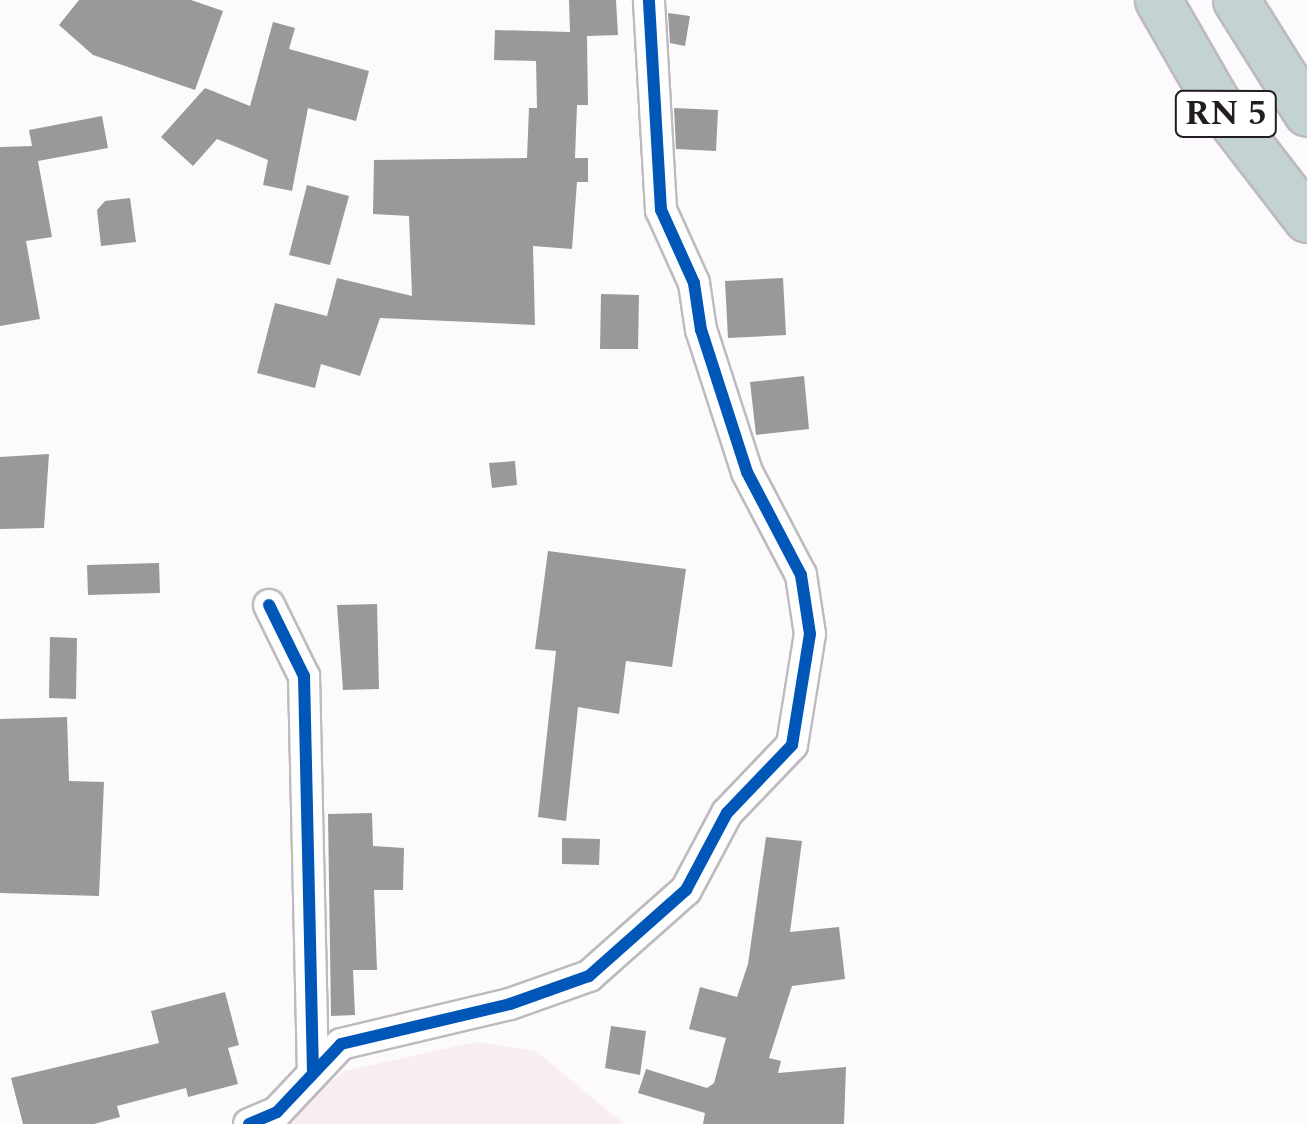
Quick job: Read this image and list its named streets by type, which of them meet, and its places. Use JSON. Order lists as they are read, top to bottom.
{
  "streets": {
    "highway": ["RN 5"]
  }
}
